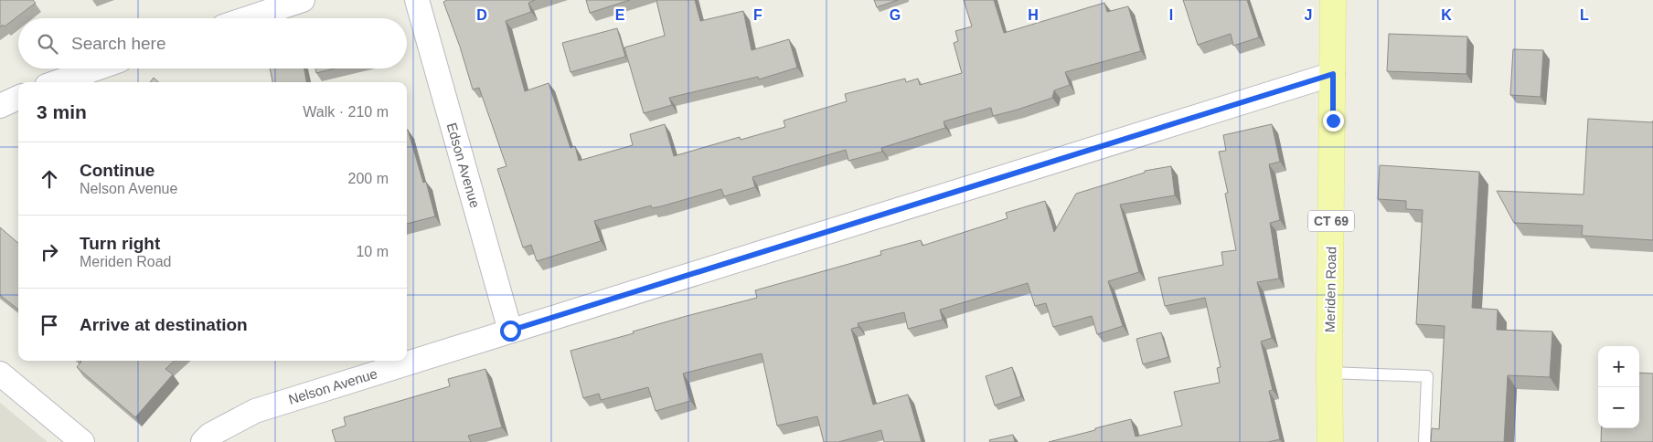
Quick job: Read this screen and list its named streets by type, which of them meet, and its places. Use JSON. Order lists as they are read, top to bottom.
{
  "streets": {
    "main road": ["CT 69", "Meriden Road"],
    "street": ["Edson Avenue", "Nelson Avenue"]
  },
  "crossings": [
    ["Edson Avenue", "Nelson Avenue"],
    ["Meriden Road", "Nelson Avenue"]
  ],
  "page": {
    "search": "Search here",
    "heading": ["3 min", "Walk · 210 m"],
    "list": [
      ["Continue", "Nelson Avenue", "200 m"],
      ["Turn right", "Meriden Road", "10 m"],
      "Arrive at destination"
    ],
    "map_buttons": ["+", "−"]
  },
  "grid": {
    "columns": [
      "D",
      "E",
      "F",
      "G",
      "H",
      "I",
      "J",
      "K",
      "L"
    ]
  }
}
